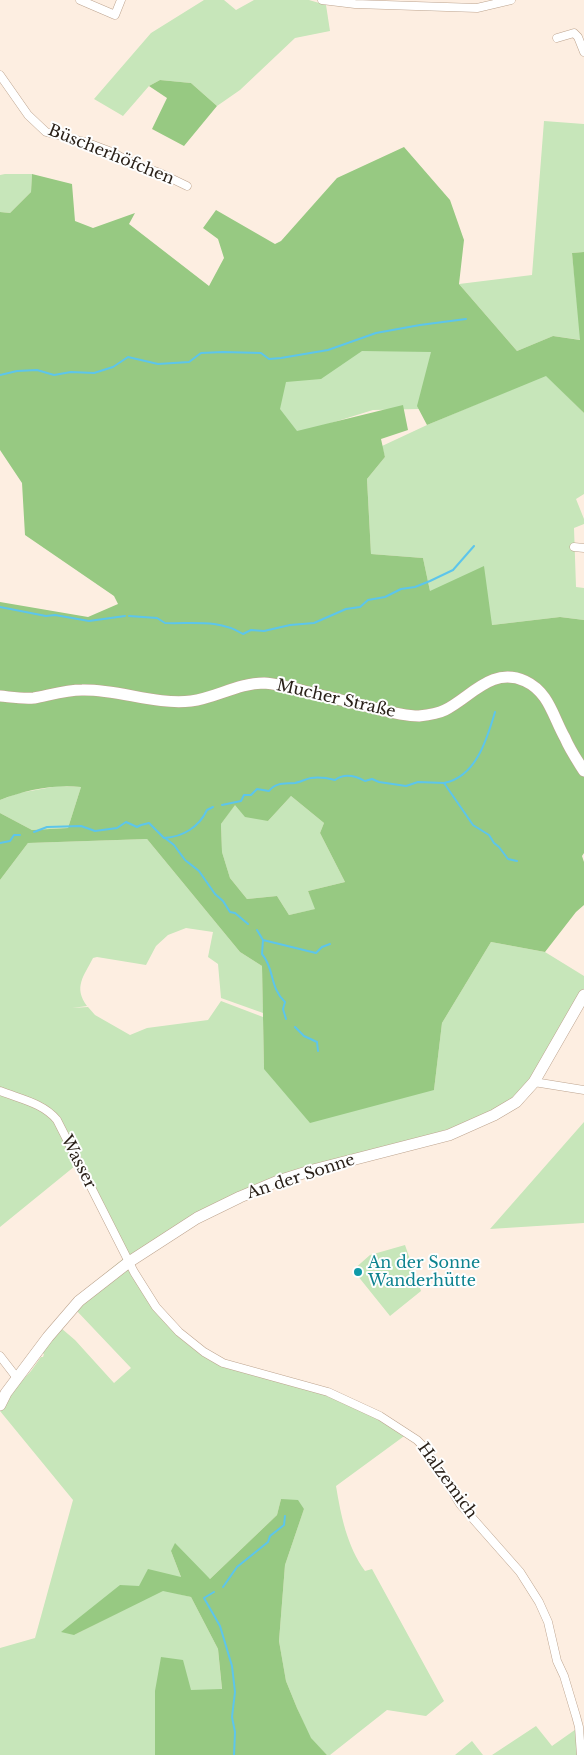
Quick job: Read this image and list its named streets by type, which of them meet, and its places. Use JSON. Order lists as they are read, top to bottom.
{
  "streets": {
    "street": [
      "Büscherhöfchen",
      "Mucher Straße",
      "Wasser",
      "An der Sonne",
      "Halzemich"
    ]
  },
  "crossings": [
    ["Wasser", "An der Sonne"],
    ["Wasser", "Halzemich"],
    ["An der Sonne", "Halzemich"]
  ],
  "places": ["An der Sonne Wanderhütte"]
}
